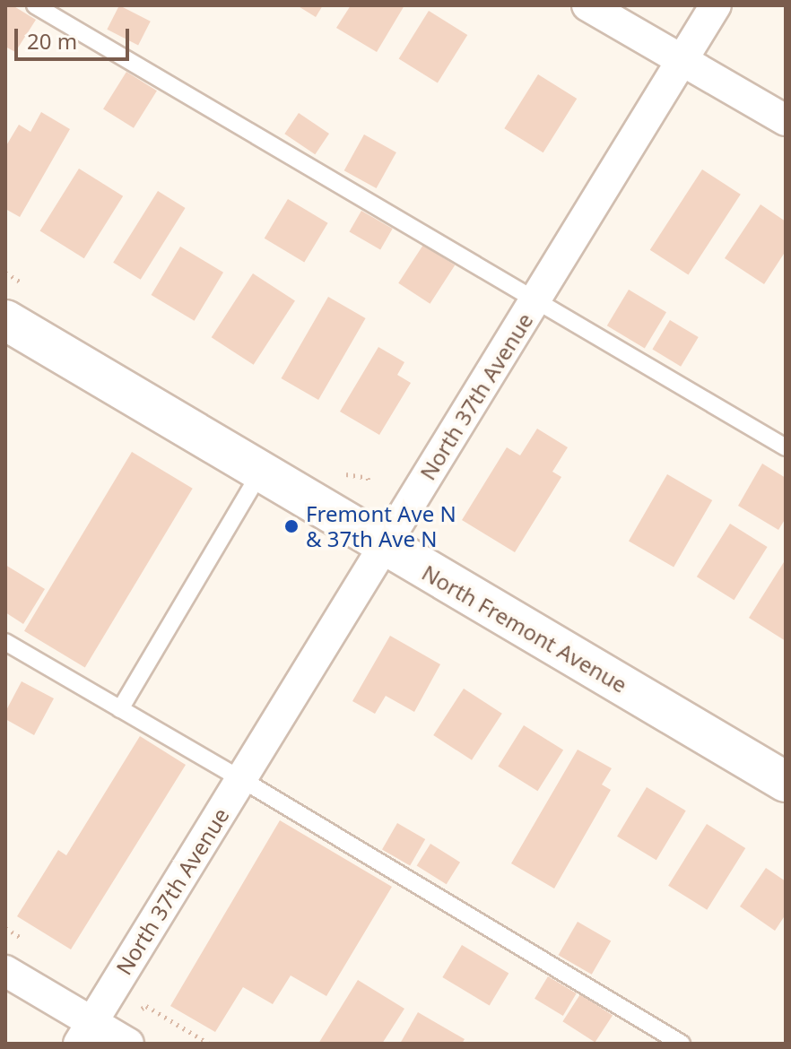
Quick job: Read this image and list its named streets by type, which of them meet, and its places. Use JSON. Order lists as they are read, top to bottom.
{
  "streets": {
    "street": ["North 37th Avenue", "North Fremont Avenue"]
  },
  "crossings": [
    ["North 37th Avenue", "North Fremont Avenue"]
  ],
  "places": ["Fremont Ave N & 37th Ave N"],
  "scale_bar": "20 m"
}
